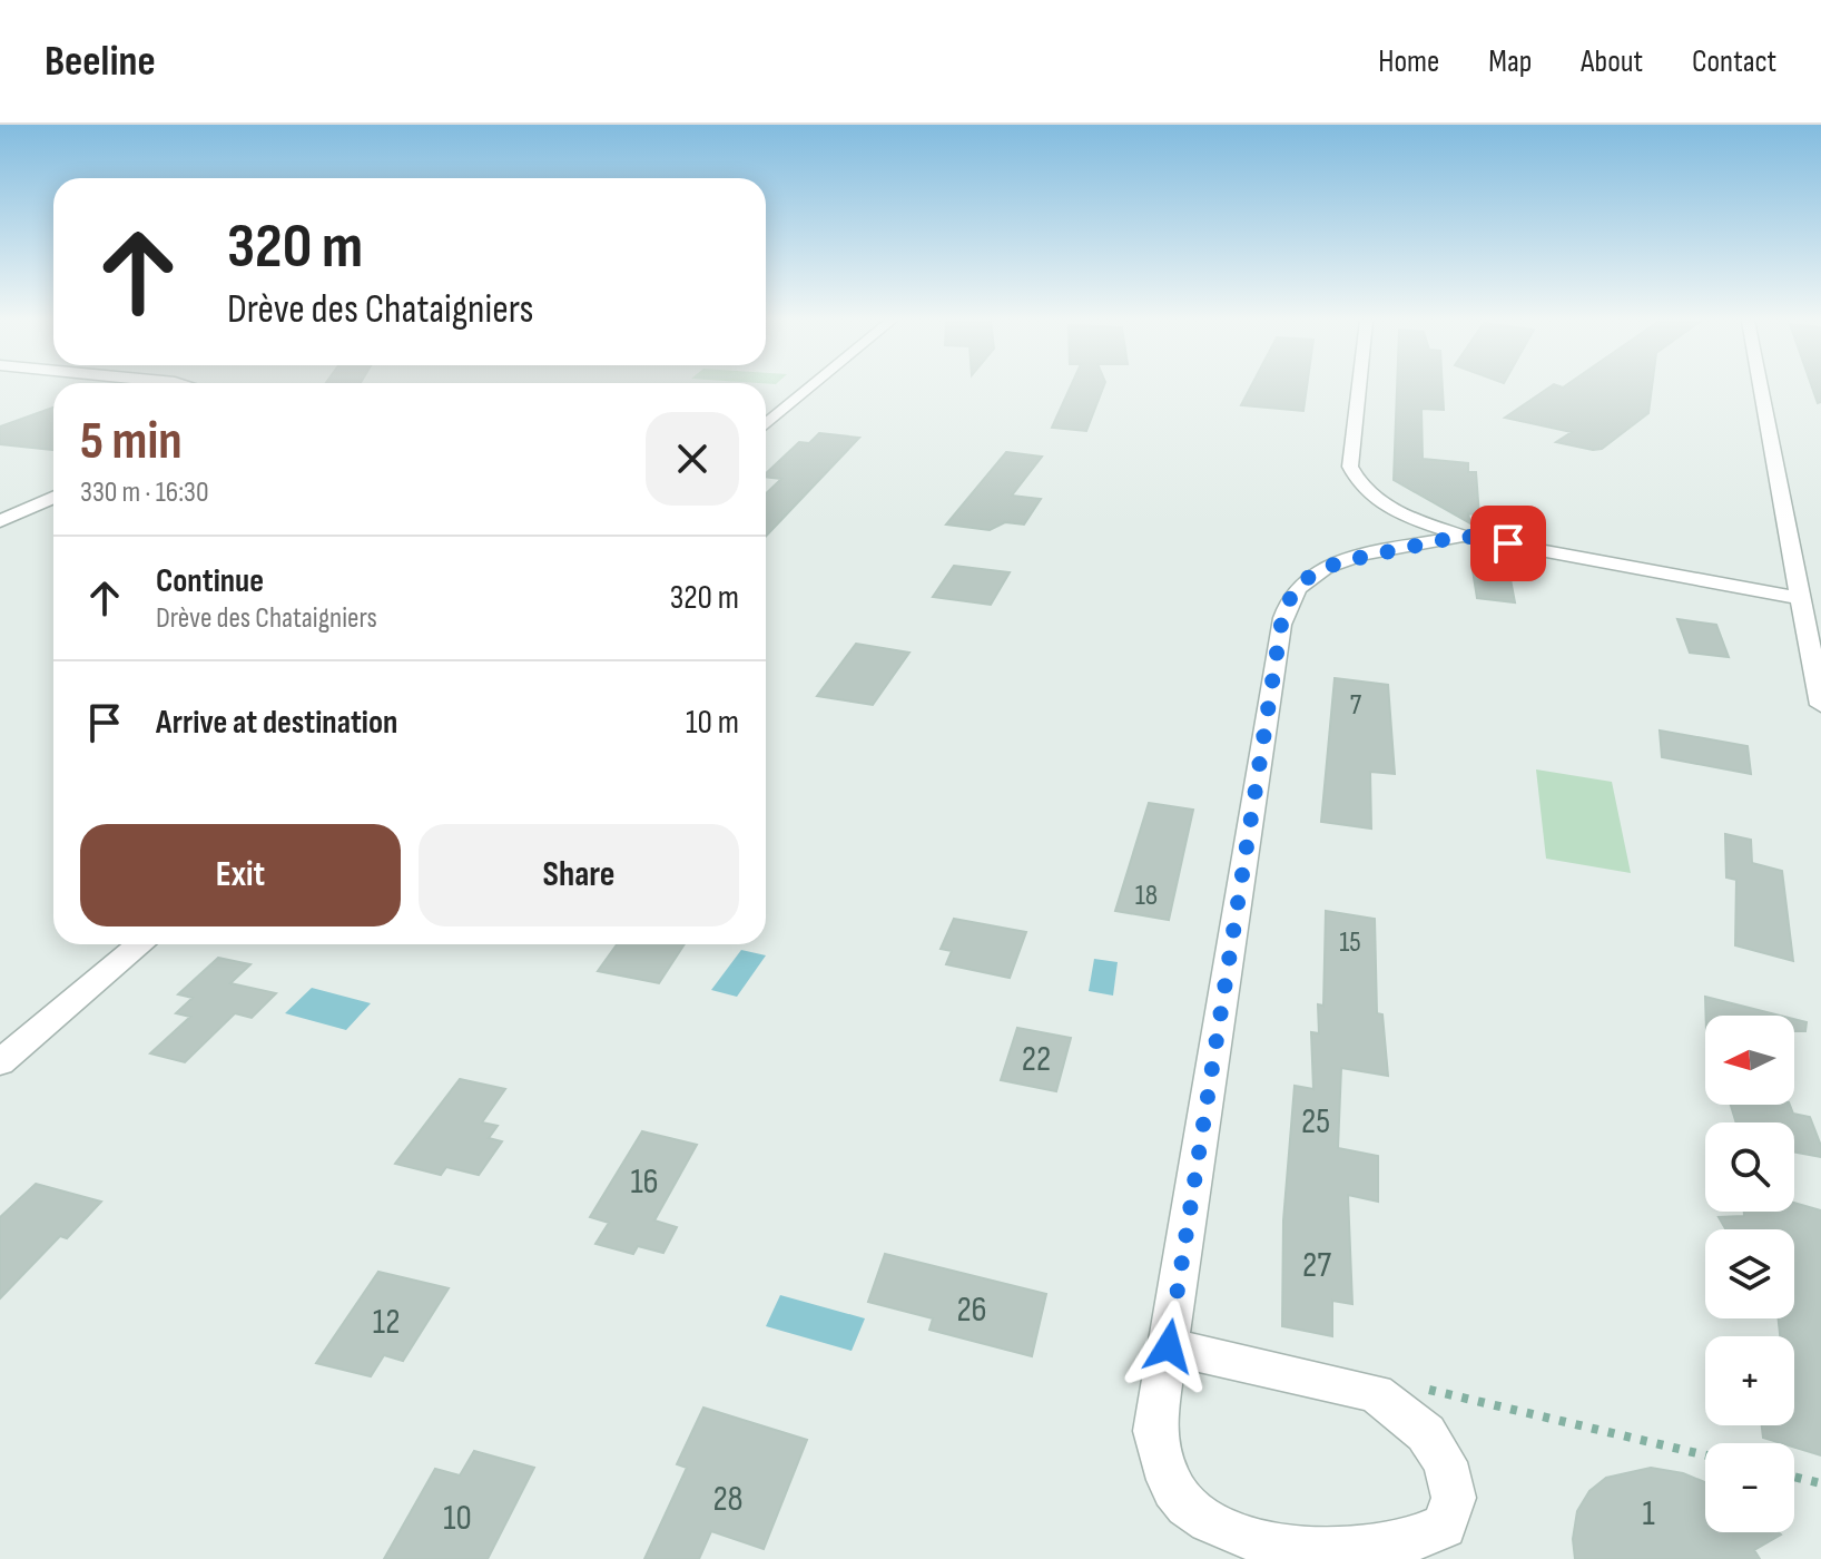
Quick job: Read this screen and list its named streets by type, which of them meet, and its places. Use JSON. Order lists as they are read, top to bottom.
{
  "house_numbers": [
    "7",
    "18",
    "15",
    "22",
    "25",
    "16",
    "27",
    "26",
    "12",
    "28",
    "1",
    "10"
  ],
  "north": "left",
  "page": {
    "header": "Beeline",
    "nav": [
      "Home",
      "Map",
      "About",
      "Contact"
    ],
    "turn": ["320 m", "Drève des Chataigniers"],
    "heading": ["5 min", "330 m · 16:30"],
    "list": [
      {
        "name": "Continue",
        "note": "Drève des Chataigniers",
        "value": "320 m"
      },
      {
        "name": "Arrive at destination",
        "value": "10 m"
      }
    ],
    "buttons": ["Exit", "Share"],
    "map_buttons": ["+", "−"]
  }
}
